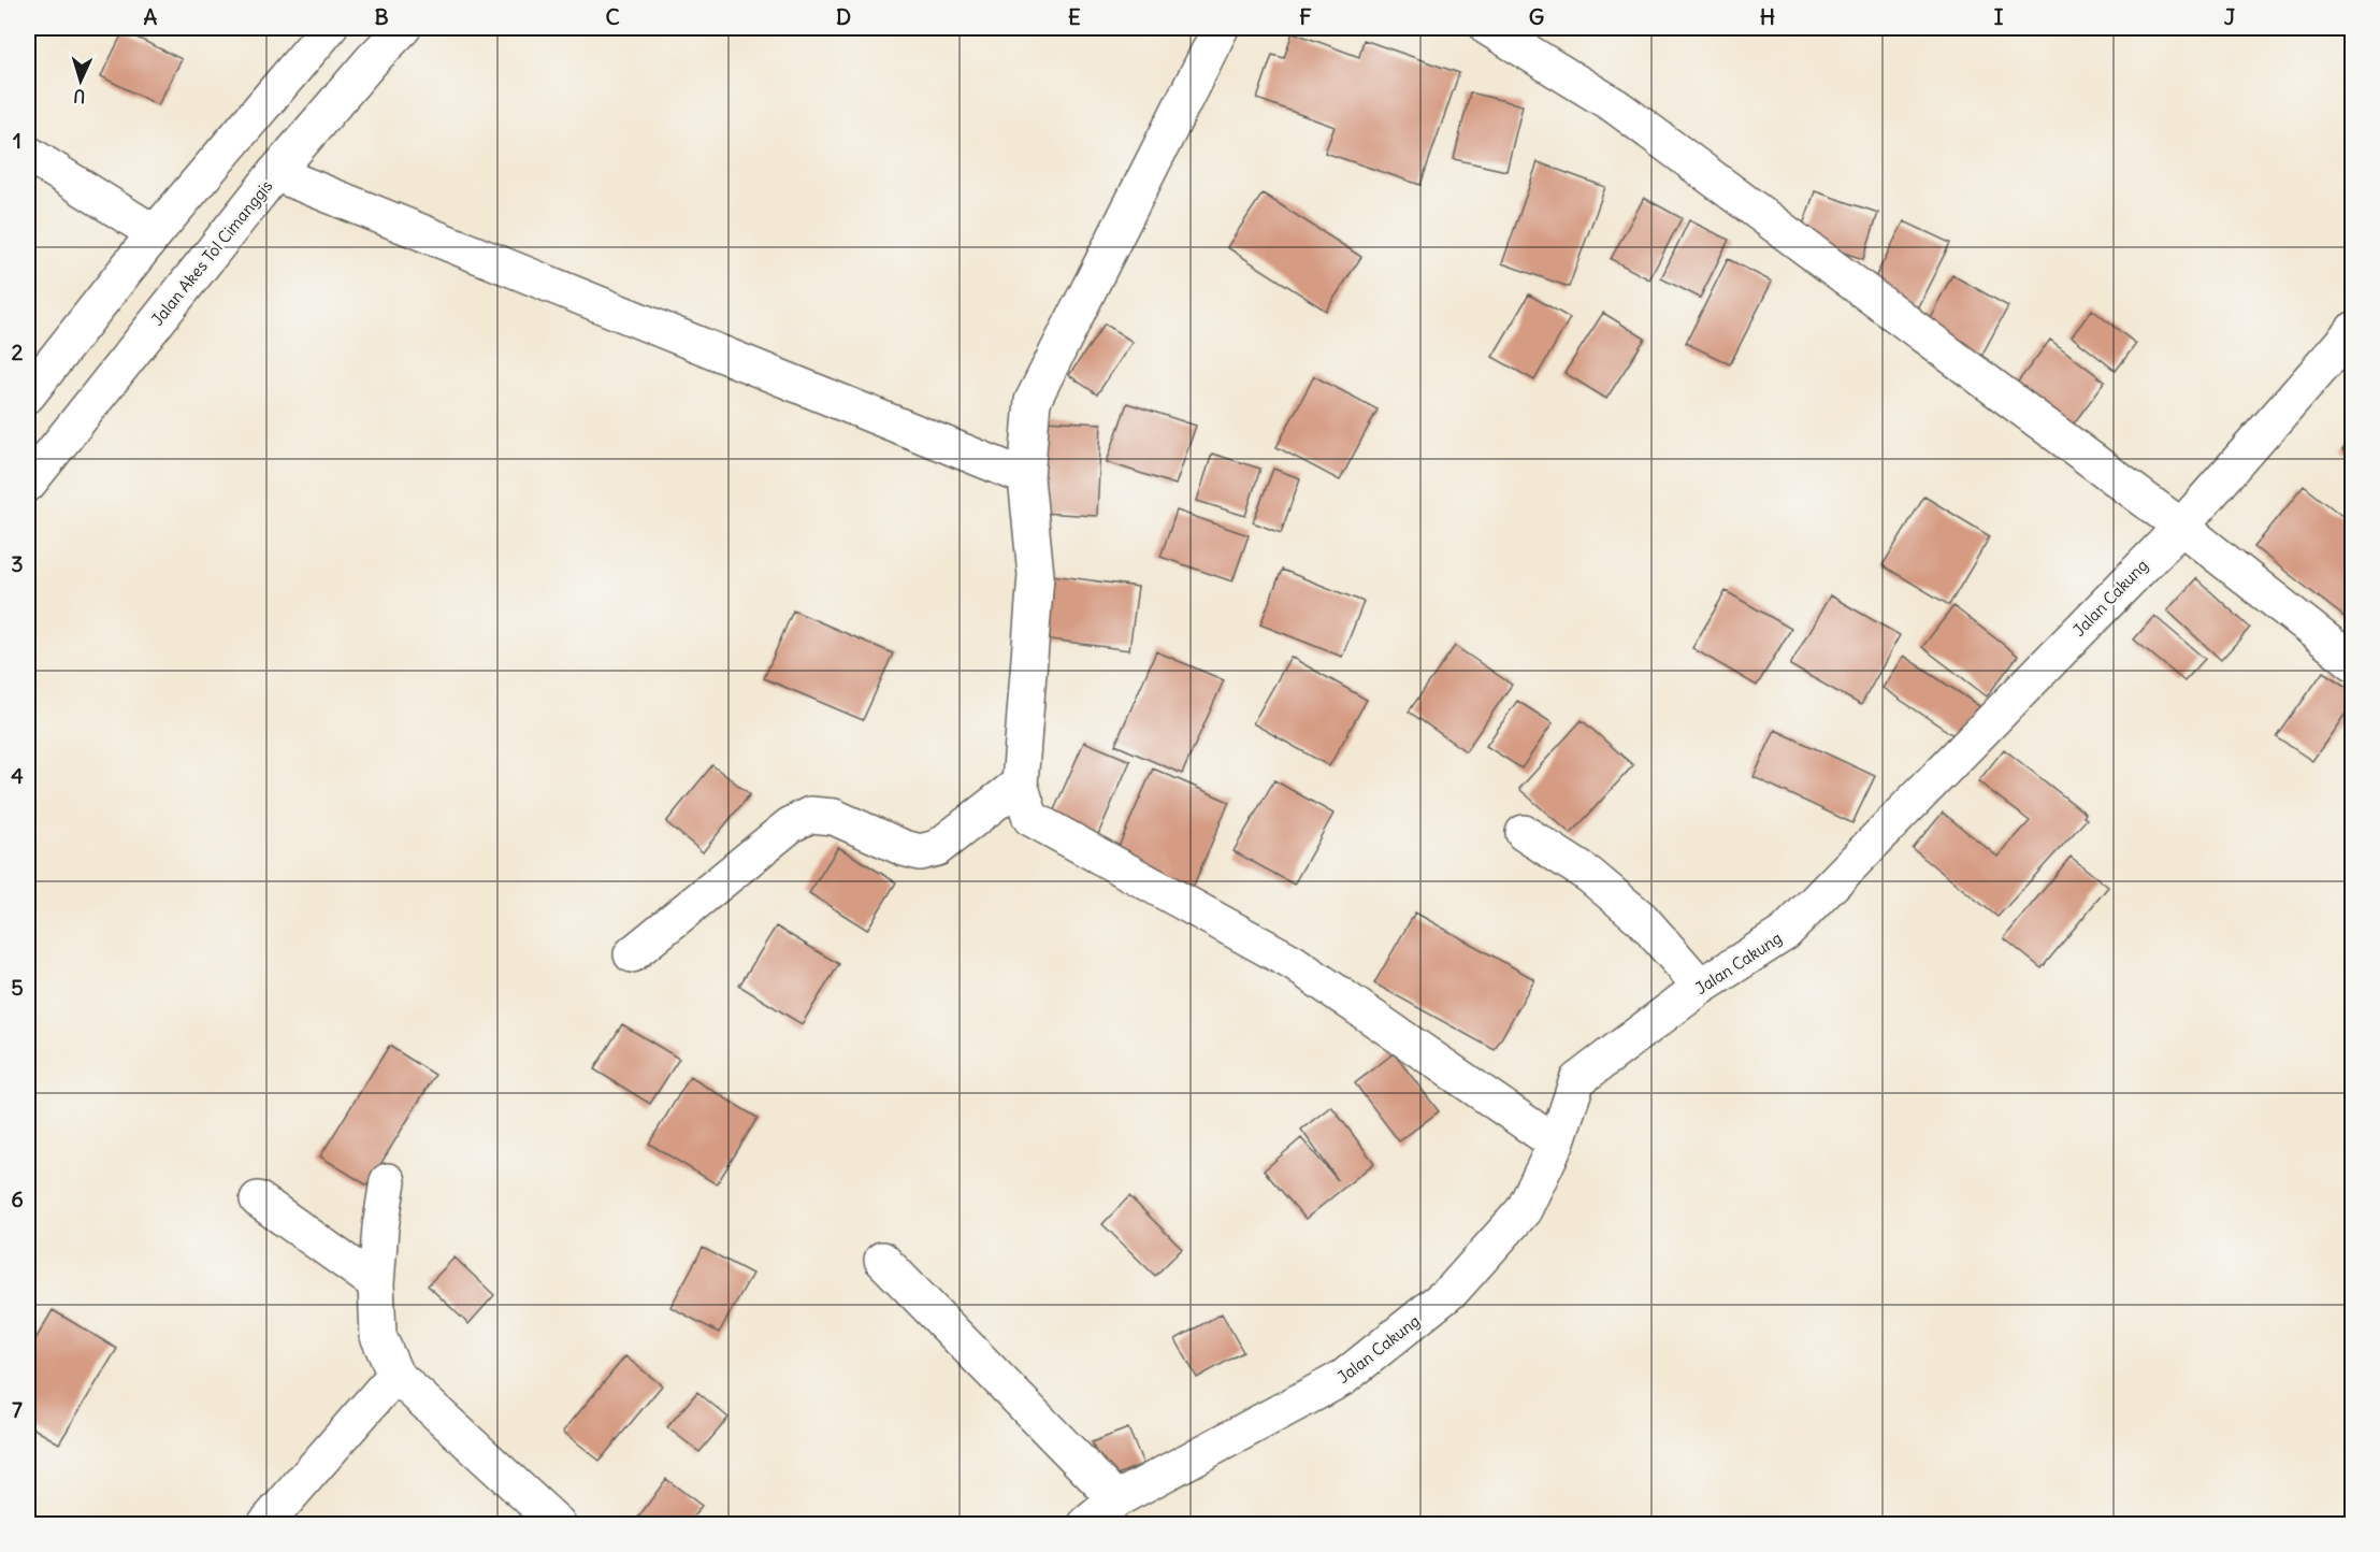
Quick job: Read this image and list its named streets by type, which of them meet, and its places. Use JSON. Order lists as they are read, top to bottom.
{
  "streets": {
    "street": ["Jalan Akes Tol Cimanggis", "Jalan Cakung"]
  },
  "north": "bottom",
  "grid": {
    "columns": [
      "A",
      "B",
      "C",
      "D",
      "E",
      "F",
      "G",
      "H",
      "I",
      "J"
    ],
    "rows": [
      "1",
      "2",
      "3",
      "4",
      "5",
      "6",
      "7"
    ]
  }
}
